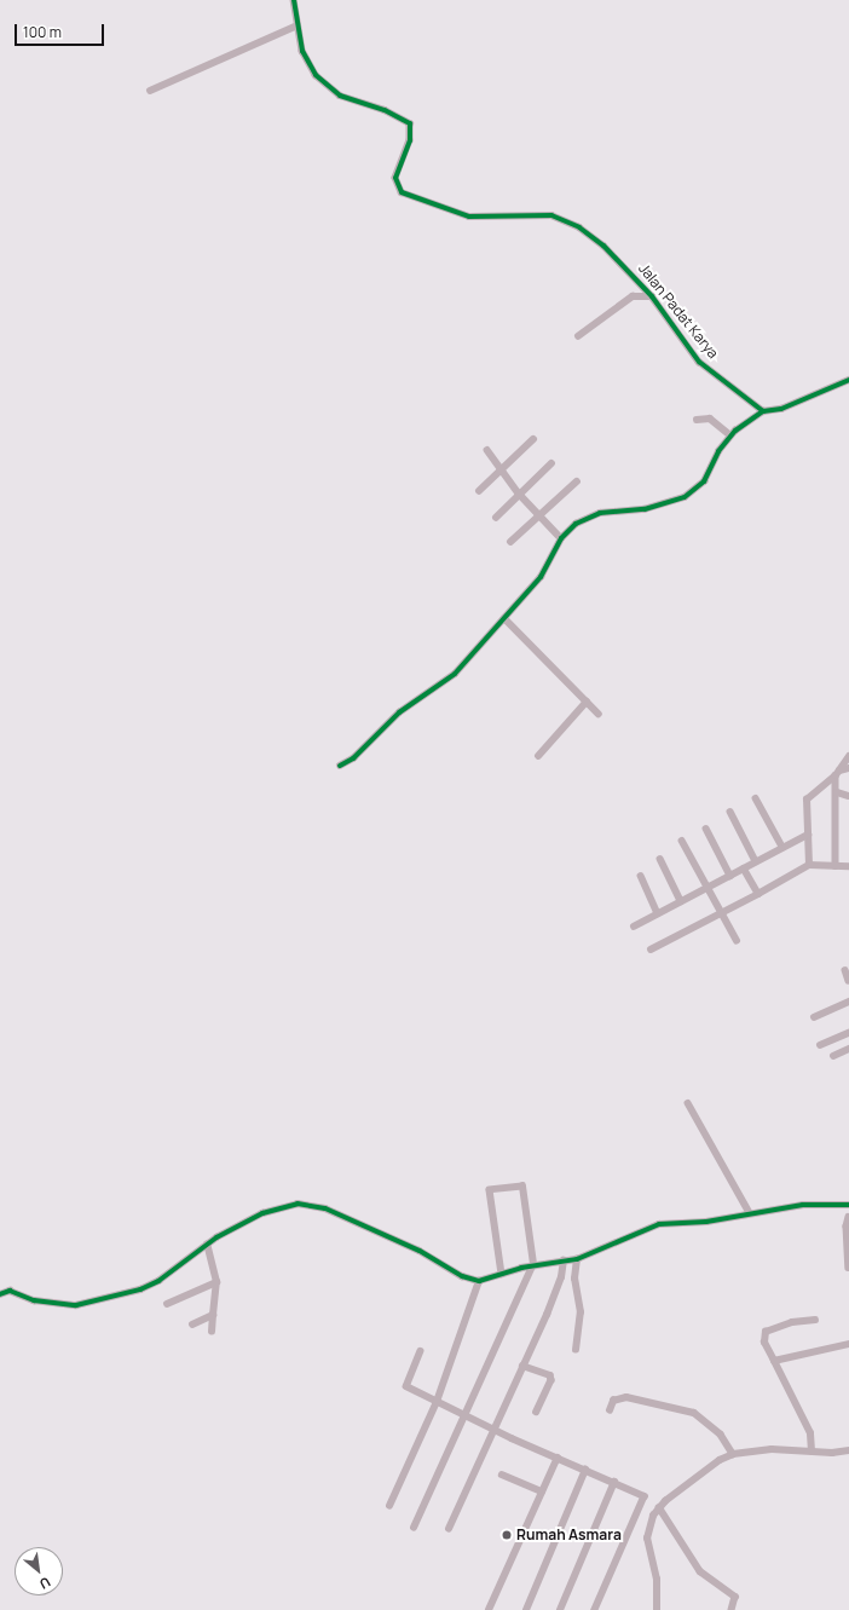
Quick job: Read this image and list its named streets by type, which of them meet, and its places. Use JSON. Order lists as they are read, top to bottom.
{
  "streets": {
    "street": ["Jalan Padat Karya"]
  },
  "places": ["Rumah Asmara"],
  "scale_bar": "100 m",
  "north": "bottom right"
}
